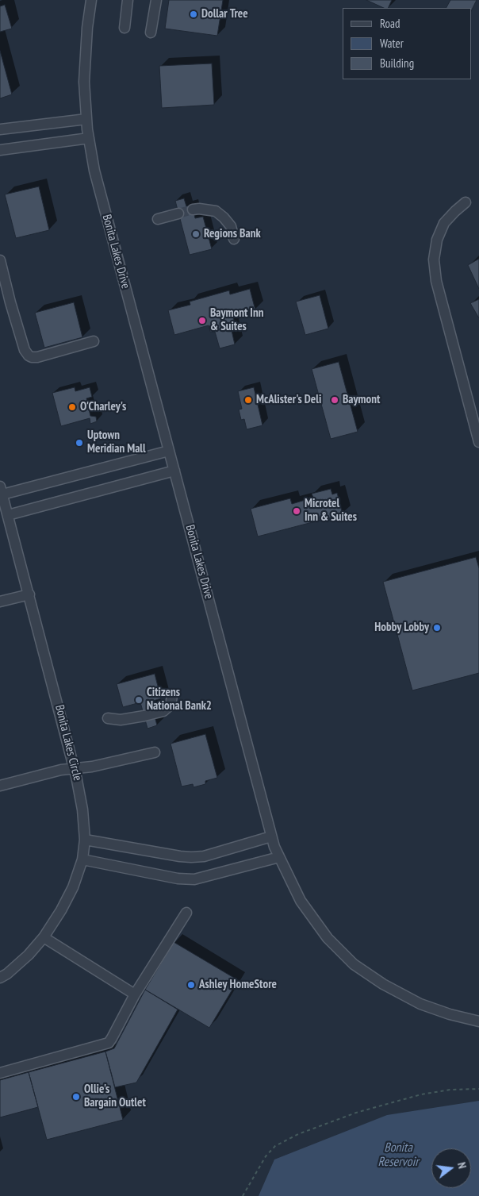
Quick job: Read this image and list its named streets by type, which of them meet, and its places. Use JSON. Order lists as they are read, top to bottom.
{
  "streets": {
    "street": ["Bonita Lakes Drive", "Bonita Lakes Circle"]
  },
  "water": ["Bonita Reservoir"],
  "places": [
    "Dollar Tree",
    "Regions Bank",
    "Baymont Inn & Suites",
    "McAlister's Deli",
    "Baymont",
    "O'Charley's",
    "Uptown Meridian Mall",
    "Microtel Inn & Suites",
    "Hobby Lobby",
    "Citizens National Bank2",
    "Ashley HomeStore",
    "Ollie's Bargain Outlet"
  ],
  "legend": ["Road", "Water", "Building"],
  "north": "right"
}
